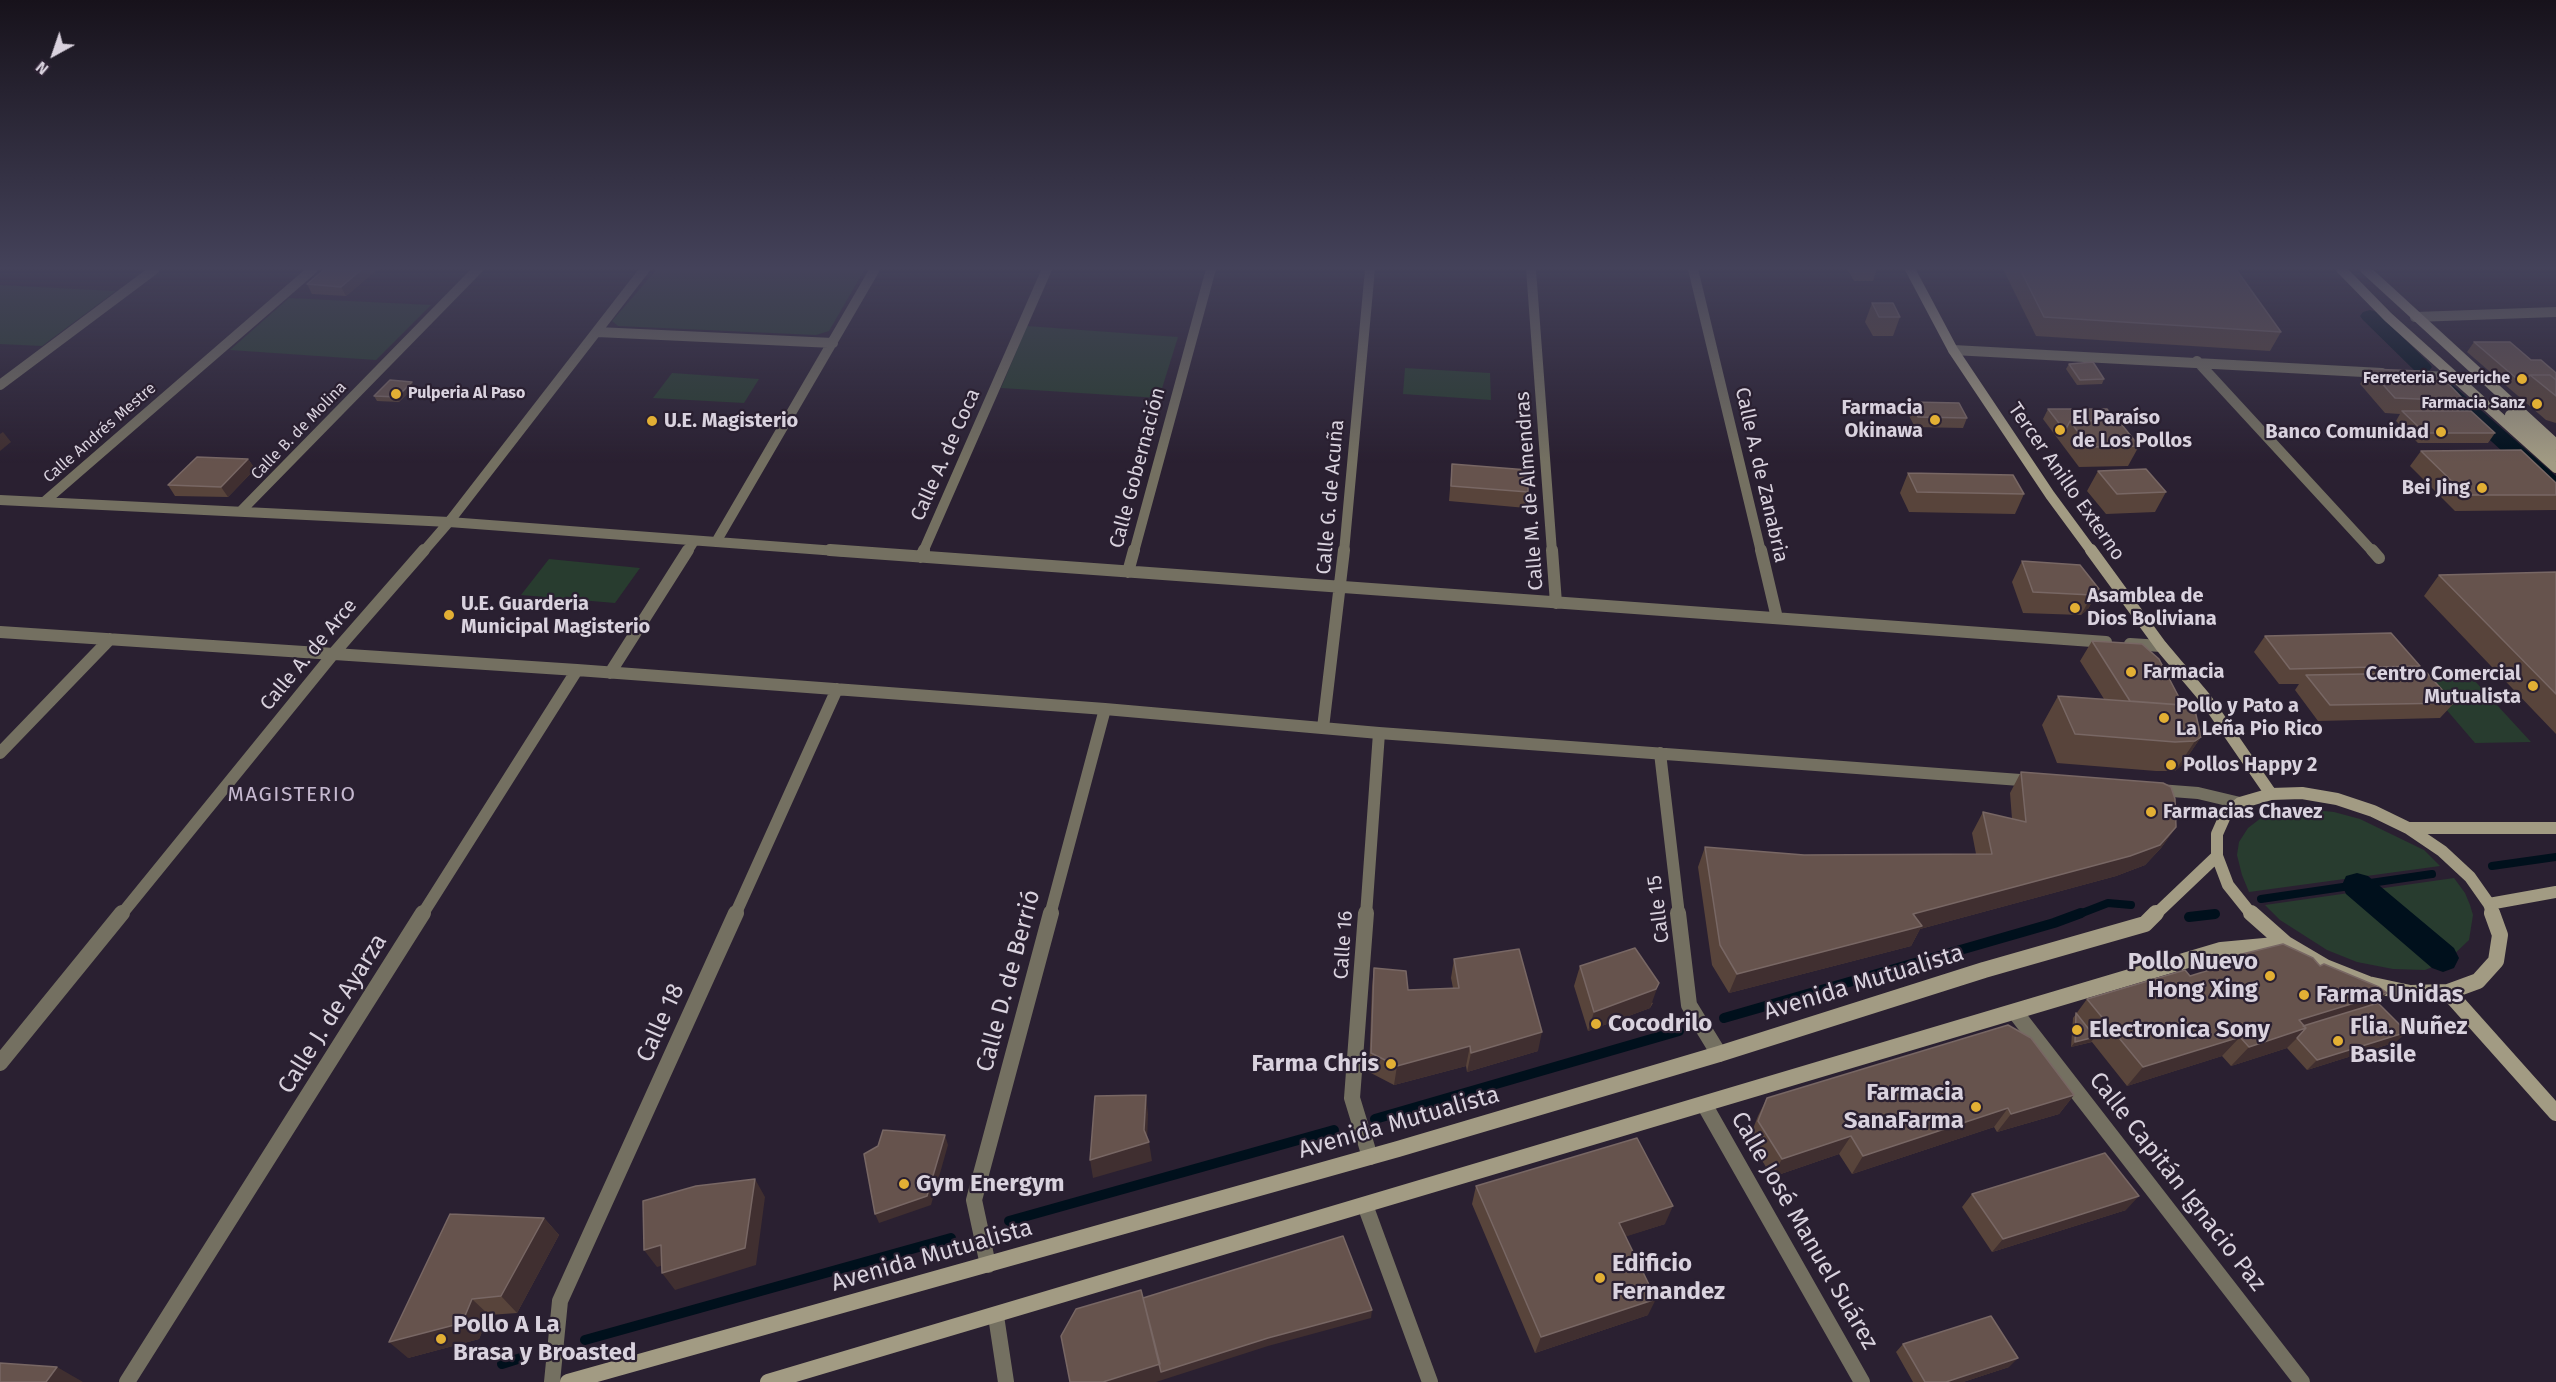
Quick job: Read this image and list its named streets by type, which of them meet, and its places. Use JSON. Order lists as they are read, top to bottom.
{
  "streets": {
    "main road": ["Tercer Anillo Externo", "Avenida Mutualista"],
    "street": [
      "Calle B. de Molina",
      "Calle Andrés Mestre",
      "Calle A. de Coca",
      "Calle Gobernación",
      "Calle A. de Zanabria",
      "Calle M. de Almendras",
      "Calle G. de Acuña",
      "Calle A. de Arce",
      "Calle 15",
      "Calle 16",
      "Calle D. de Berrió",
      "Calle J. de Ayarza",
      "Calle 18",
      "Calle Capitán Ignacio Paz",
      "Calle José Manuel Suárez"
    ]
  },
  "crossings": [
    ["Calle 15", "Avenida Mutualista"],
    ["Calle 16", "Avenida Mutualista"],
    ["Calle D. de Berrió", "Avenida Mutualista"]
  ],
  "districts": ["MAGISTERIO"],
  "places": [
    "Ferreteria Severiche",
    "Pulperia Al Paso",
    "Farmacia Sanz",
    "Farmacia Okinawa",
    "U.E. Magisterio",
    "El Paraíso de Los Pollos",
    "Banco Comunidad",
    "Bei Jing",
    "Asamblea de Dios Boliviana",
    "U.E. Guarderia Municipal Magisterio",
    "Farmacia",
    "Centro Comercial Mutualista",
    "Pollo y Pato a La Leña Pio Rico",
    "Pollos Happy 2",
    "Farmacias Chavez",
    "Pollo Nuevo Hong Xing",
    "Farma Unidas",
    "Cocodrilo",
    "Electronica Sony",
    "Flia. Nuñez Basile",
    "Farma Chris",
    "Farmacia SanaFarma",
    "Gym Energym",
    "Edificio Fernandez",
    "Pollo A La Brasa y Broasted"
  ],
  "north": "bottom left"
}
